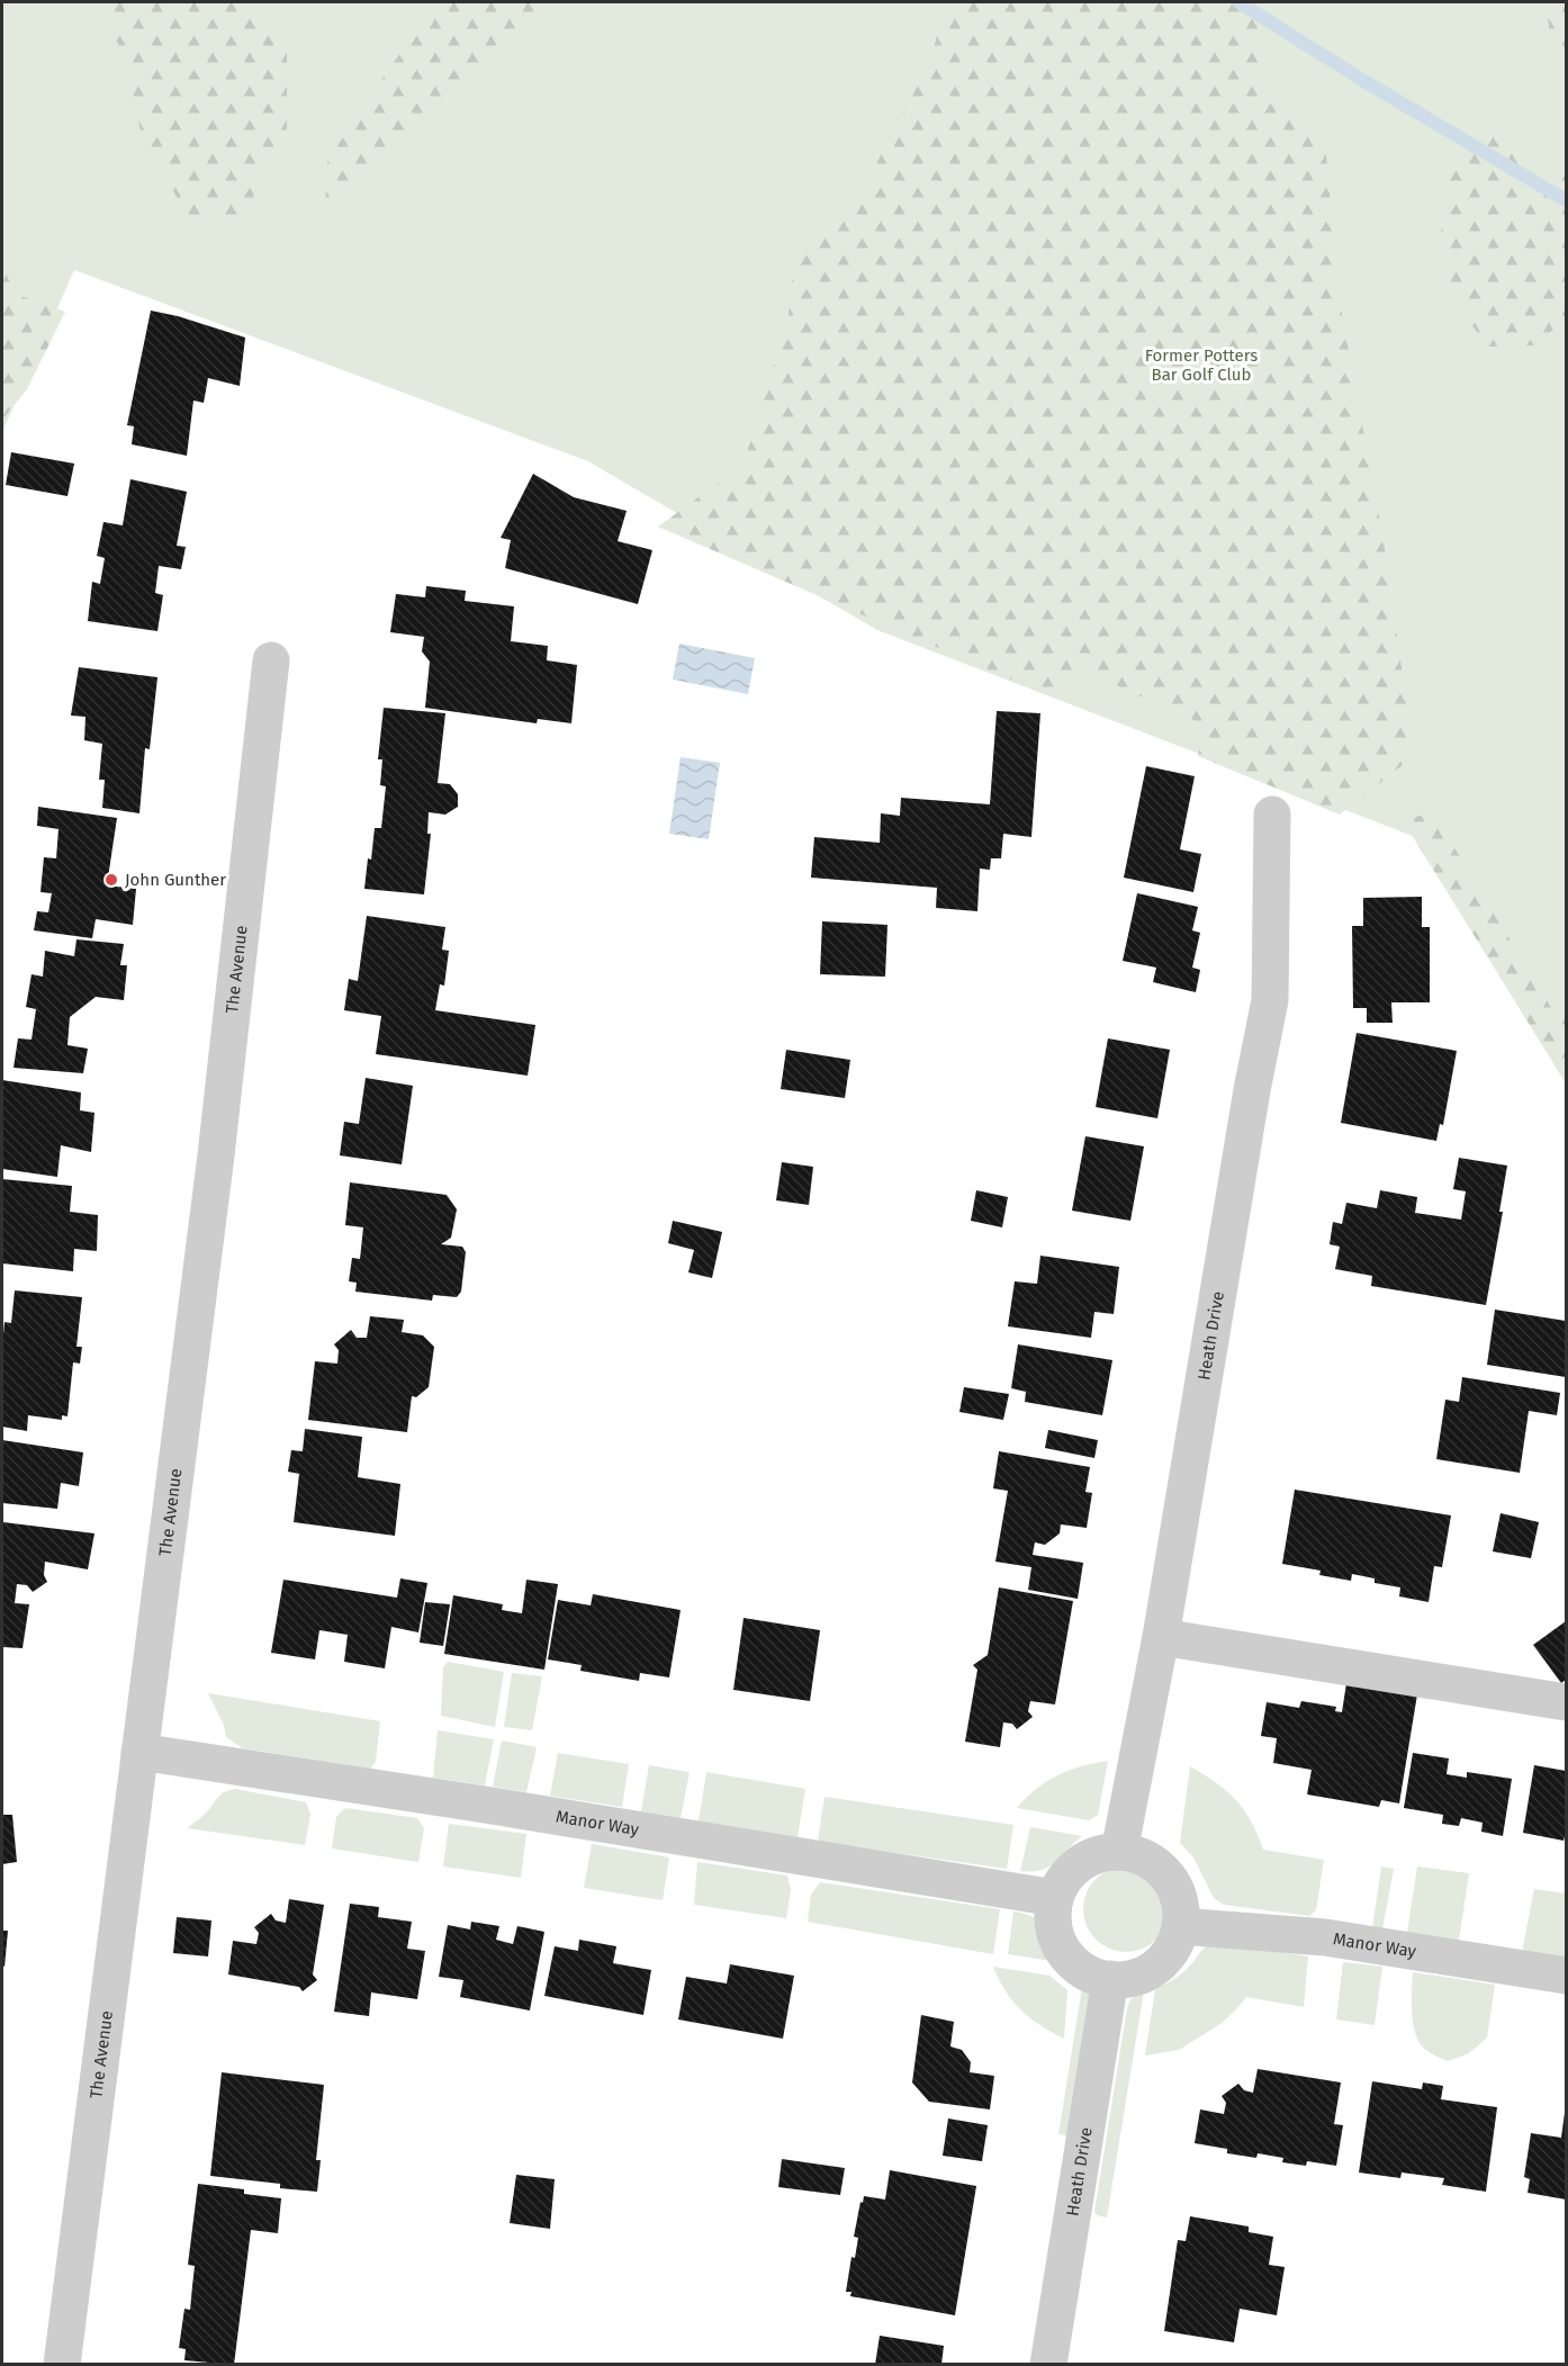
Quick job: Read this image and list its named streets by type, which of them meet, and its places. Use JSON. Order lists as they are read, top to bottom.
{
  "streets": {
    "street": ["The Avenue", "Heath Drive", "Manor Way"]
  },
  "crossings": [
    ["The Avenue", "Manor Way"],
    ["Heath Drive", "Manor Way"]
  ],
  "parks": ["Former Potters Bar Golf Club"],
  "places": ["John Gunther"]
}
